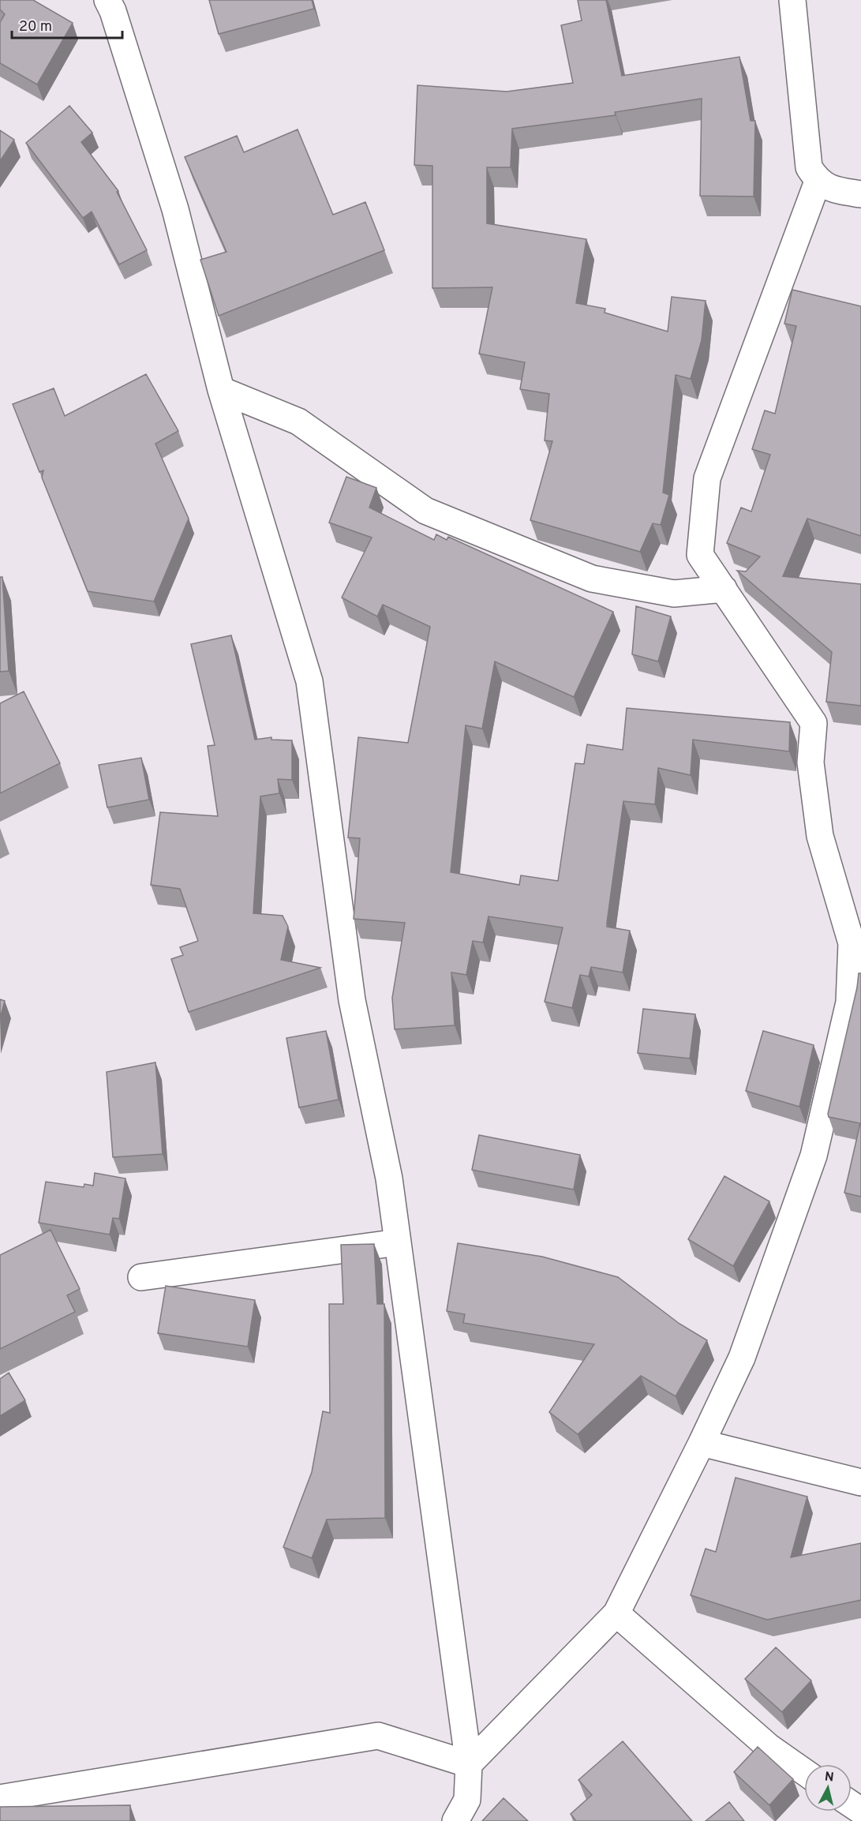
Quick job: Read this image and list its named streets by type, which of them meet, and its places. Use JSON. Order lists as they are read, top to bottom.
{
  "scale_bar": "20 m",
  "north": "top"
}
